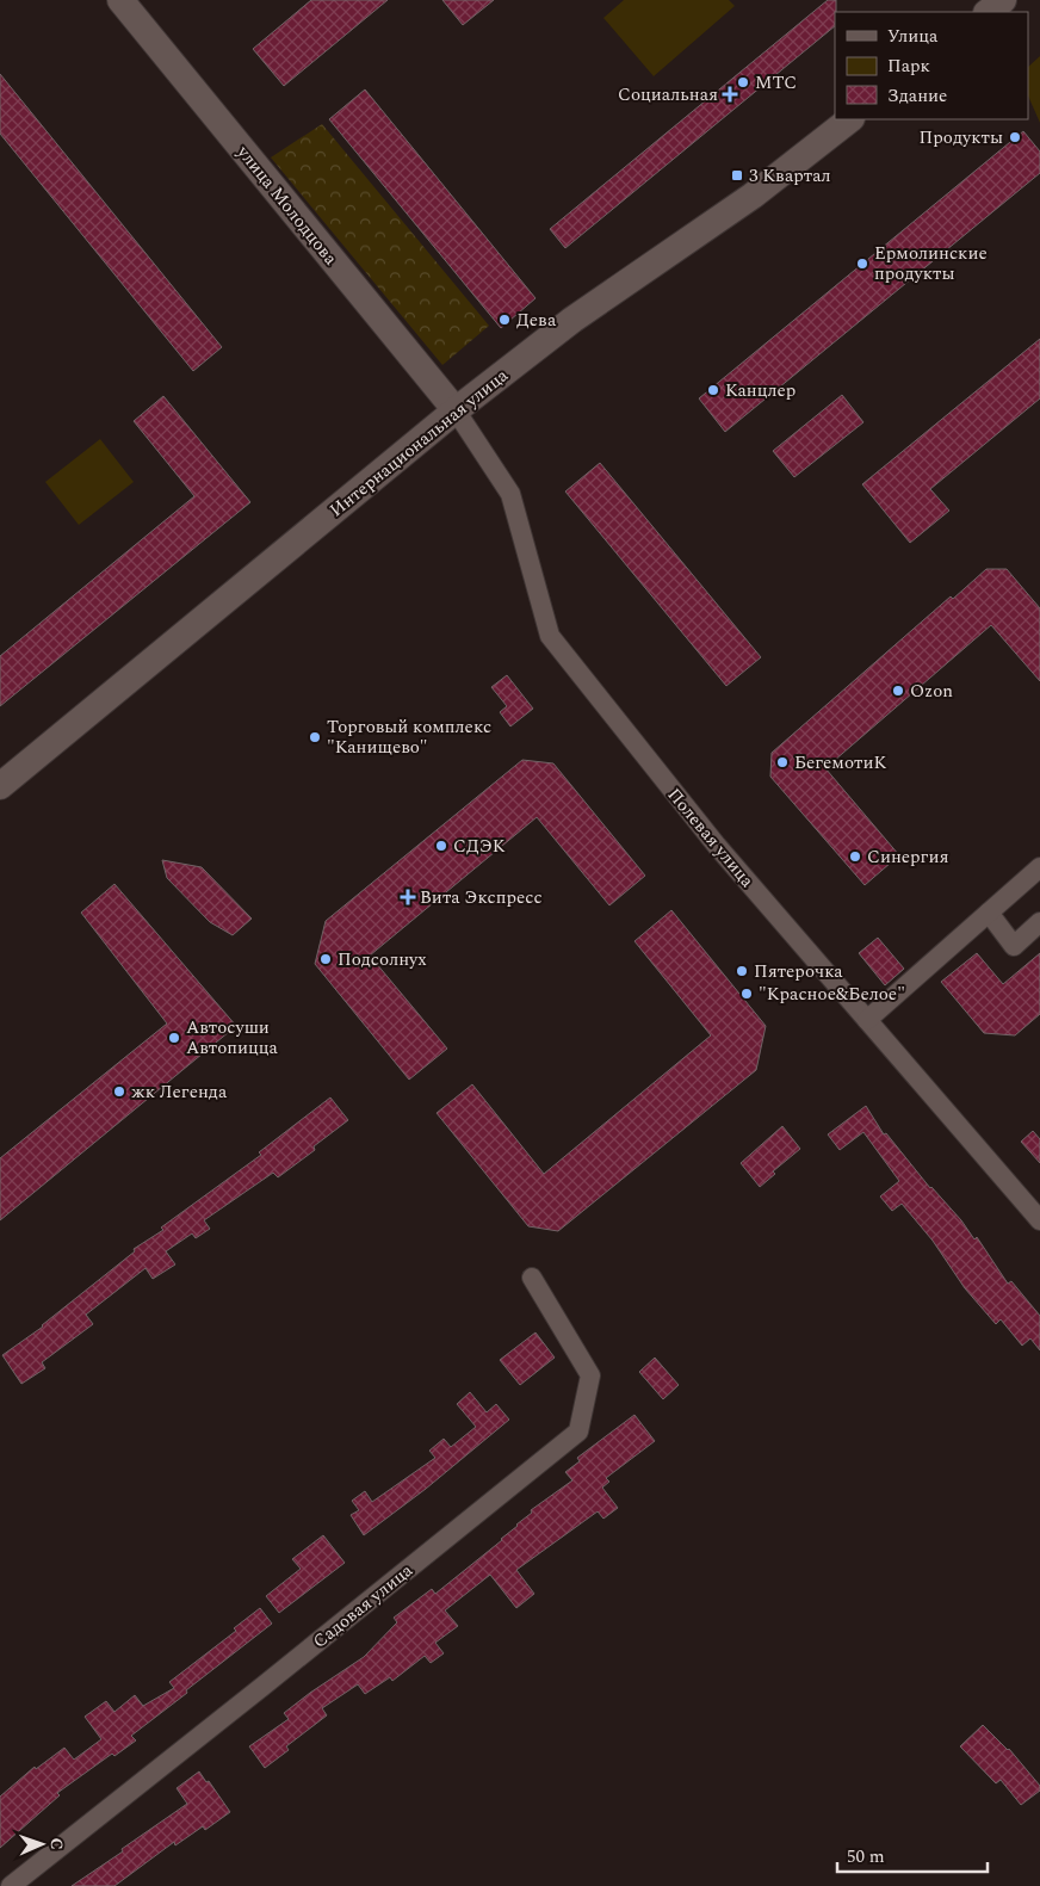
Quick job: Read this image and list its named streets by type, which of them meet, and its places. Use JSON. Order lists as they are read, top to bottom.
{
  "streets": {
    "main road": ["улица Молодцова", "Интернациональная улица"],
    "street": ["Полевая улица", "Садовая улица"]
  },
  "crossings": [
    ["улица Молодцова", "Интернациональная улица"],
    ["улица Молодцова", "Полевая улица"],
    ["Интернациональная улица", "Полевая улица"]
  ],
  "places": {
    "other": [
      "МТС",
      "Продукты",
      "Ермолинские продукты",
      "Дева",
      "Канцлер",
      "Ozon",
      "Торговый комплекс \"Канищево\"",
      "БегемотиК",
      "СДЭК",
      "Синергия",
      "Подсолнух",
      "Пятерочка",
      "\"Красное&Белое\"",
      "Автосуши Автопицца",
      "жк Легенда"
    ],
    "health": ["Социальная", "Вита Экспресс"],
    "transit": ["3 Квартал"]
  },
  "legend": ["Улица", "Парк", "Здание"],
  "scale_bar": "50 m",
  "north": "right"
}
